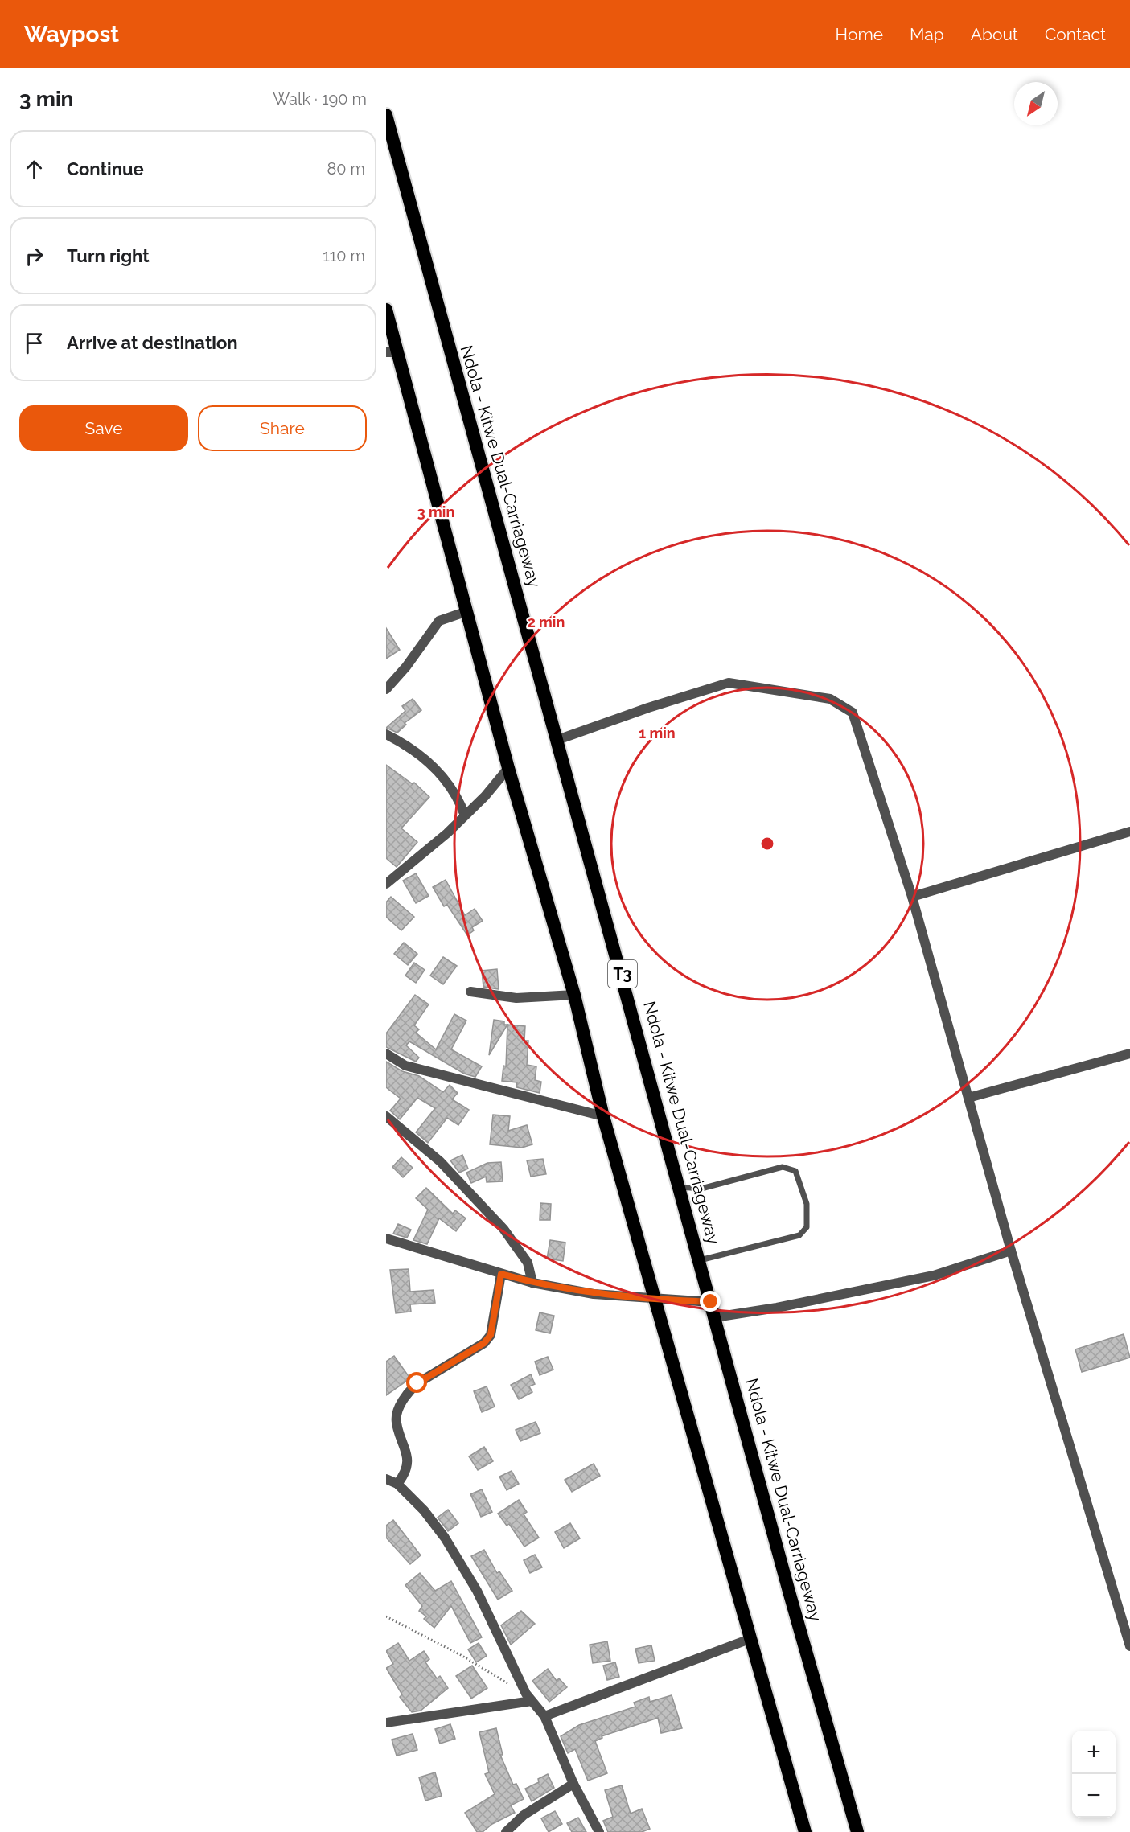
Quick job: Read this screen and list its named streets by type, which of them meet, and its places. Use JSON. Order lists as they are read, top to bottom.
{
  "streets": {
    "highway": ["Ndola - Kitwe Dual-Carriageway", "T3"]
  },
  "north": "bottom left",
  "page": {
    "header": "Waypost",
    "nav": [
      "Home",
      "Map",
      "About",
      "Contact"
    ],
    "heading": ["3 min", "Walk · 190 m"],
    "list": [
      ["Continue", "80 m"],
      ["Turn right", "110 m"],
      "Arrive at destination"
    ],
    "buttons": ["Save", "Share"],
    "map_buttons": ["+", "−"]
  },
  "rings": ["3 min", "2 min", "1 min"]
}
